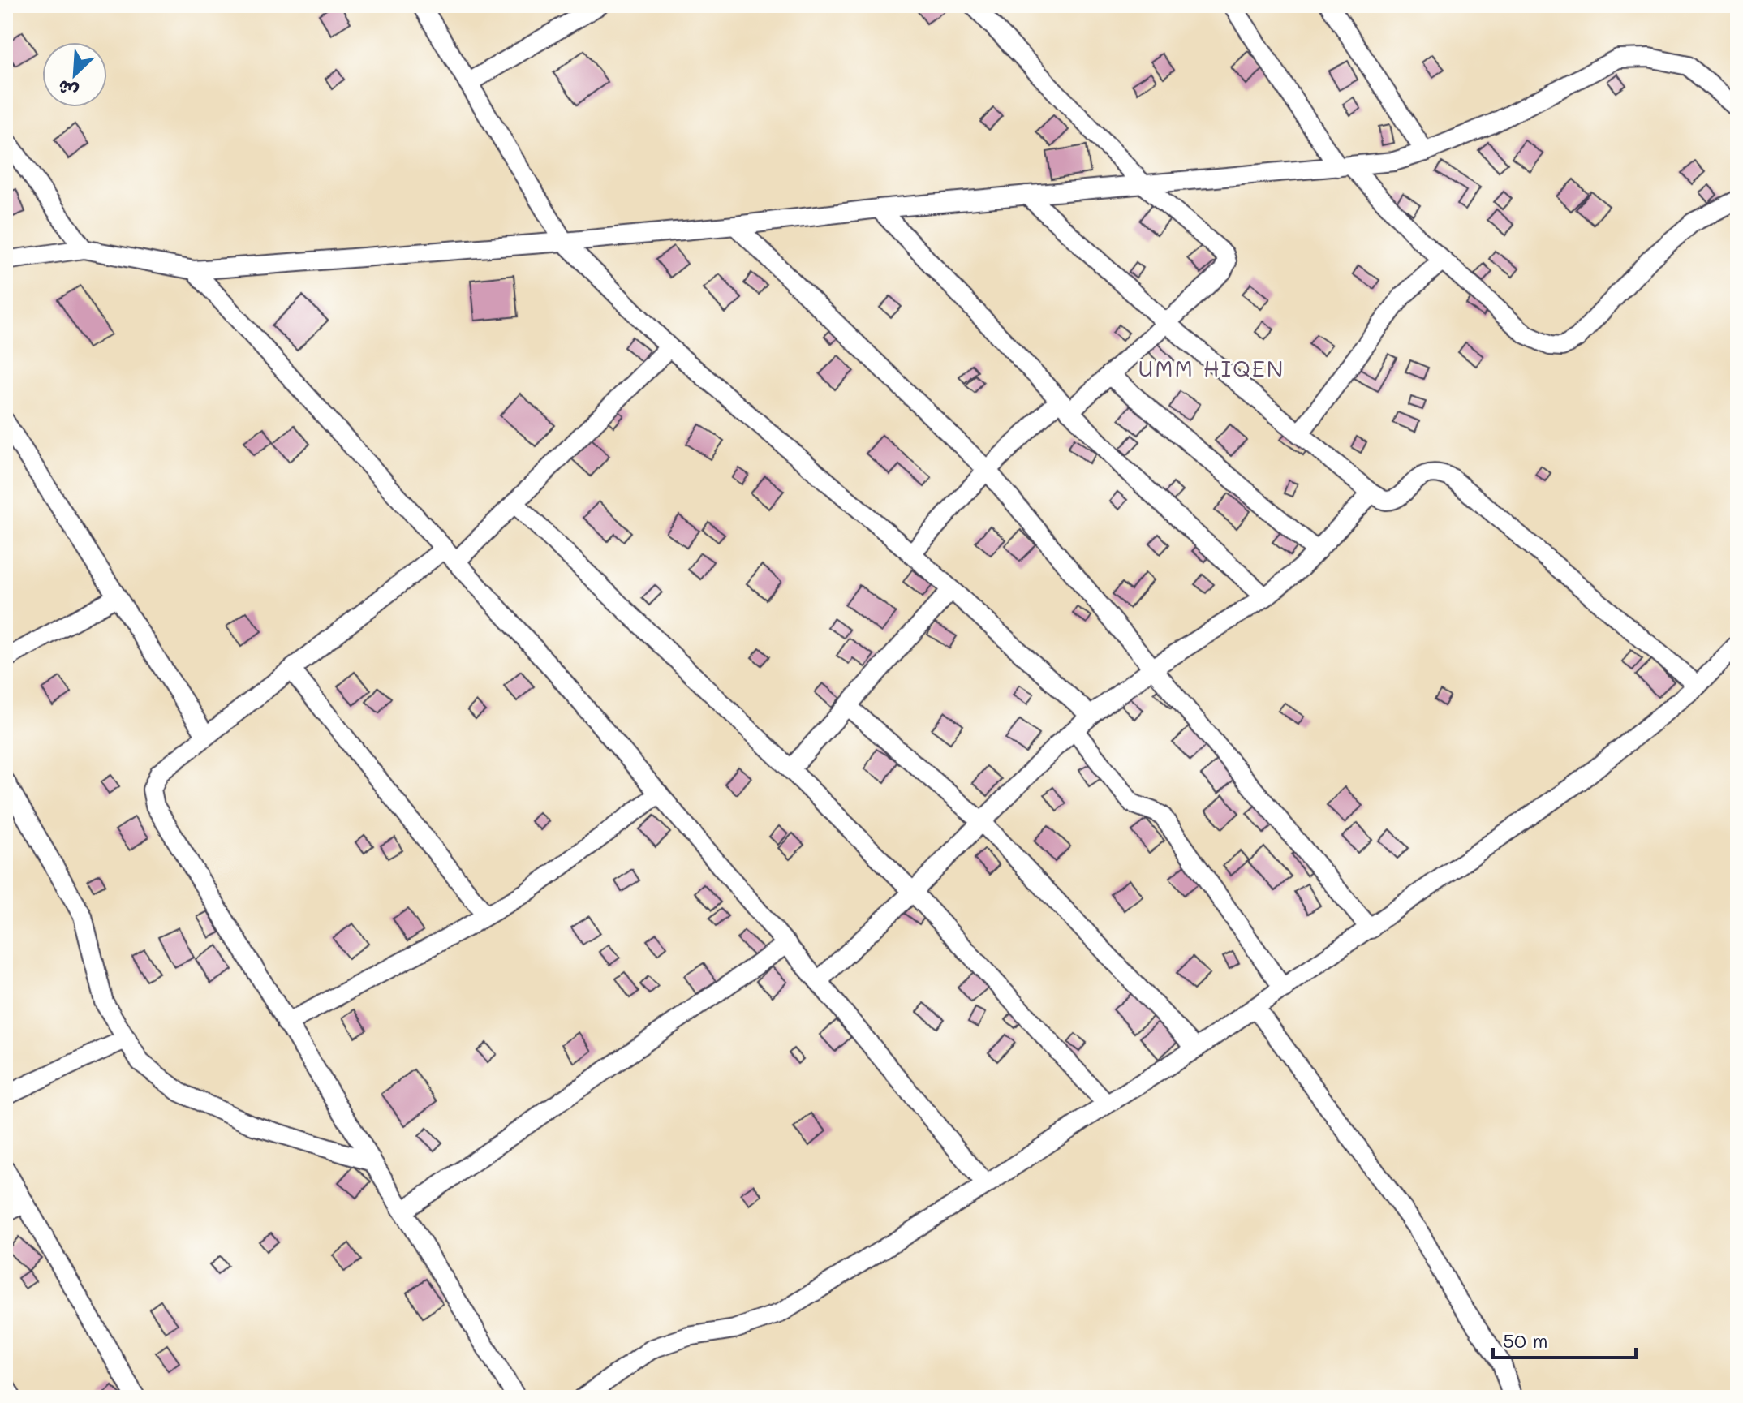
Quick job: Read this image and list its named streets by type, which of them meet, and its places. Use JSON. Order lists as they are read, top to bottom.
{
  "districts": ["UMM HIQEN"],
  "scale_bar": "50 m",
  "north": "bottom left"
}
